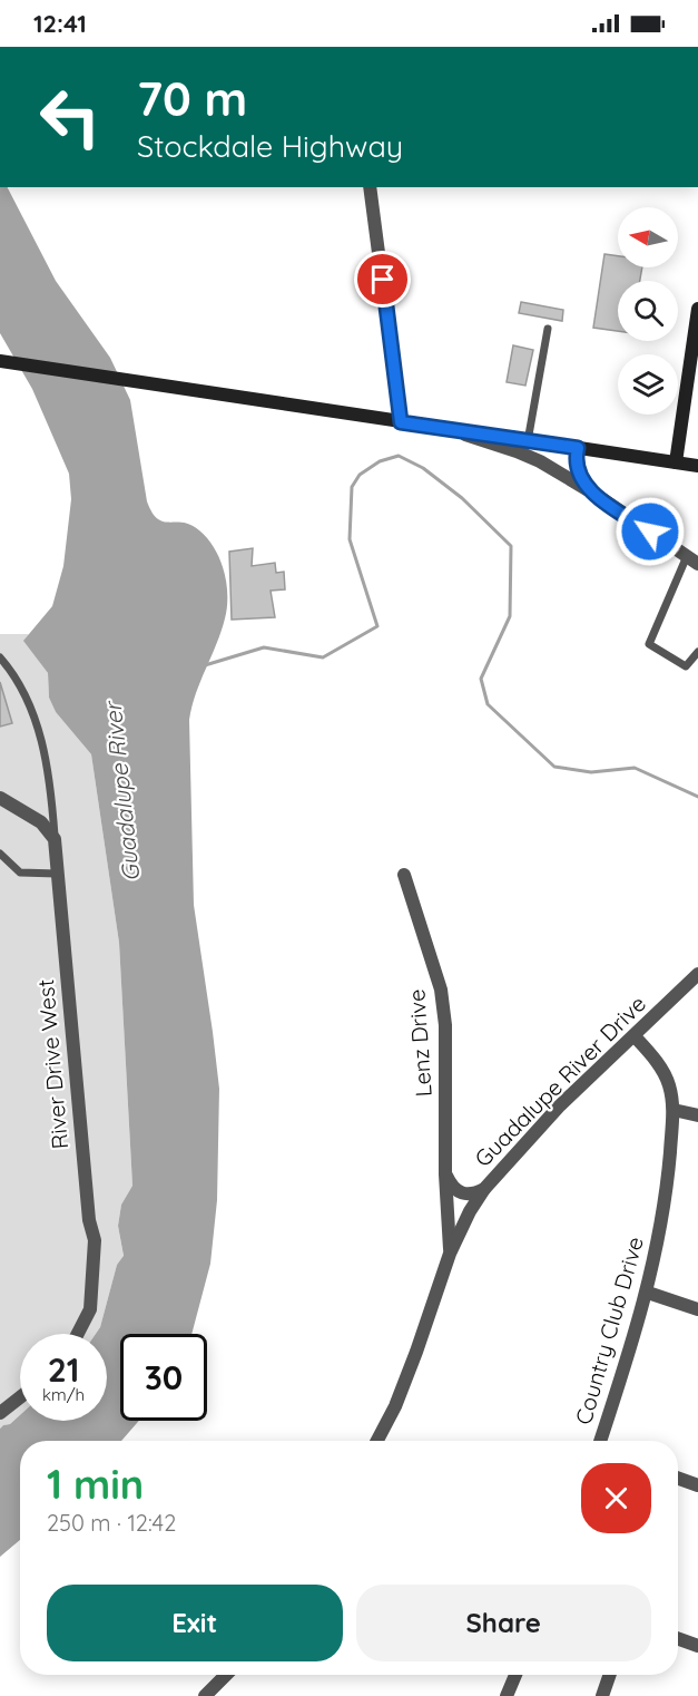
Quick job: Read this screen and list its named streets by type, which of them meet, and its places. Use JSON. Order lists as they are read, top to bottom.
{
  "streets": {
    "street": [
      "Lenz Drive",
      "River Drive West",
      "Guadalupe River Drive",
      "Country Club Drive"
    ]
  },
  "crossings": [
    ["Lenz Drive", "Guadalupe River Drive"],
    ["Guadalupe River Drive", "Country Club Drive"]
  ],
  "water": ["Guadalupe River"],
  "north": "left",
  "page": {
    "status": "12:41",
    "turn": ["70 m", "Stockdale Highway"],
    "speed": "21 km/h",
    "limit": "30",
    "heading": ["1 min", "250 m · 12:42"],
    "buttons": ["Exit", "Share"]
  }
}
